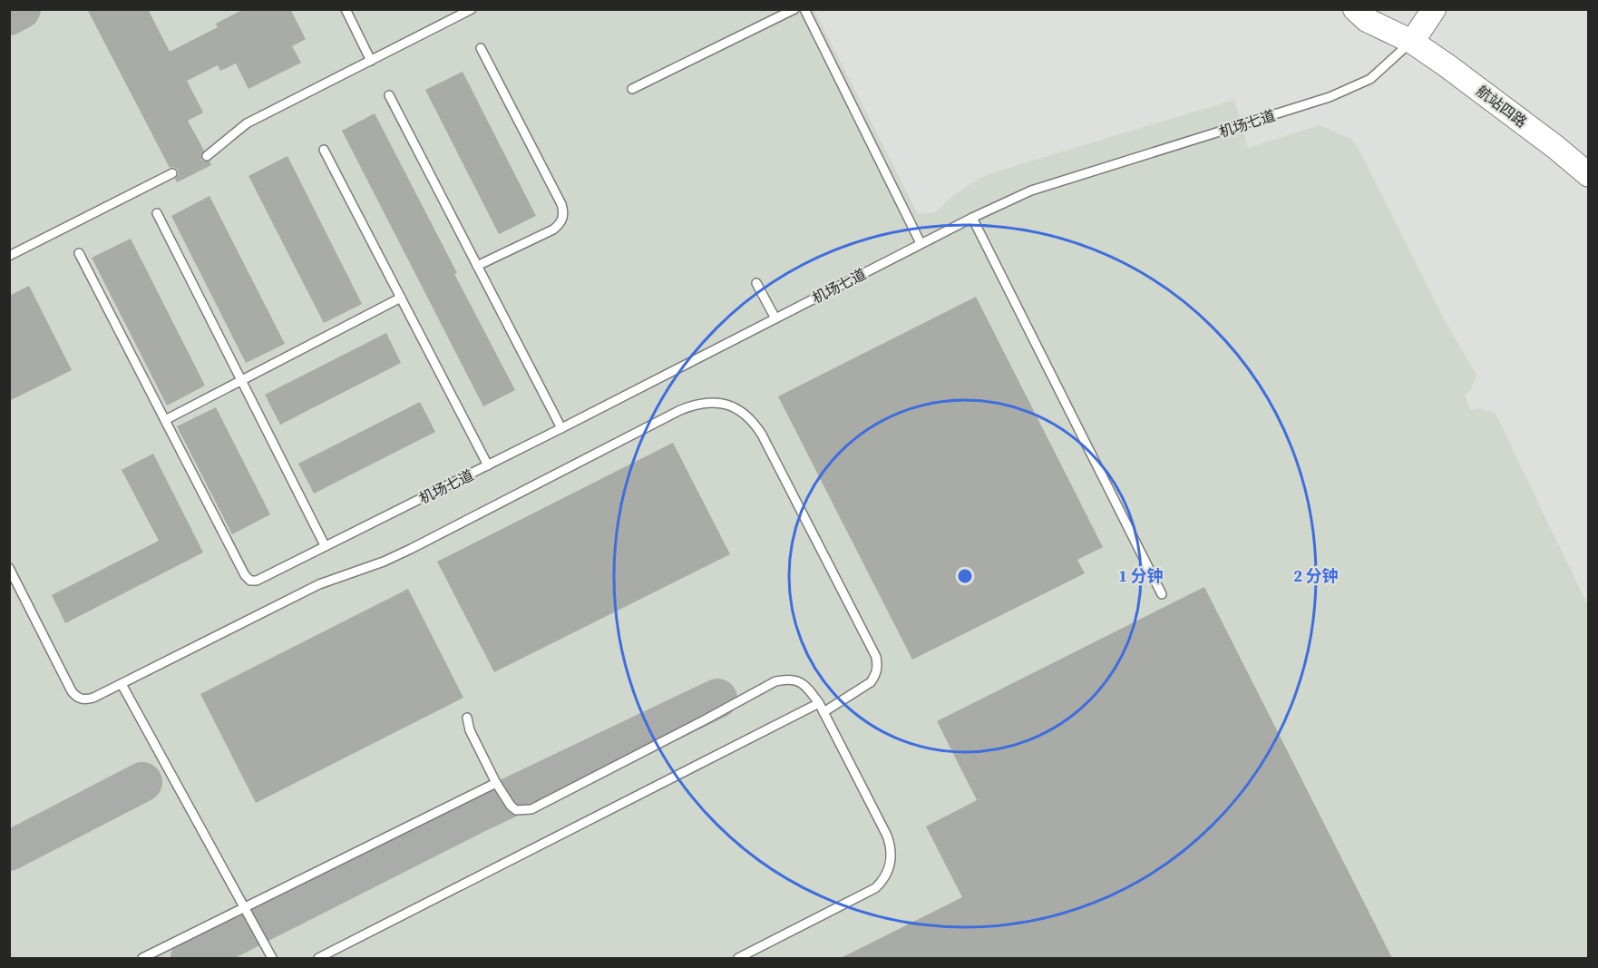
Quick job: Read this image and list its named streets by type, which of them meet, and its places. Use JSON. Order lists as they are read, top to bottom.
{
  "streets": {
    "main road": ["航站四路", "机场七道"]
  },
  "crossings": [
    ["航站四路", "机场七道"]
  ],
  "rings": ["1 分钟", "2 分钟"]
}
